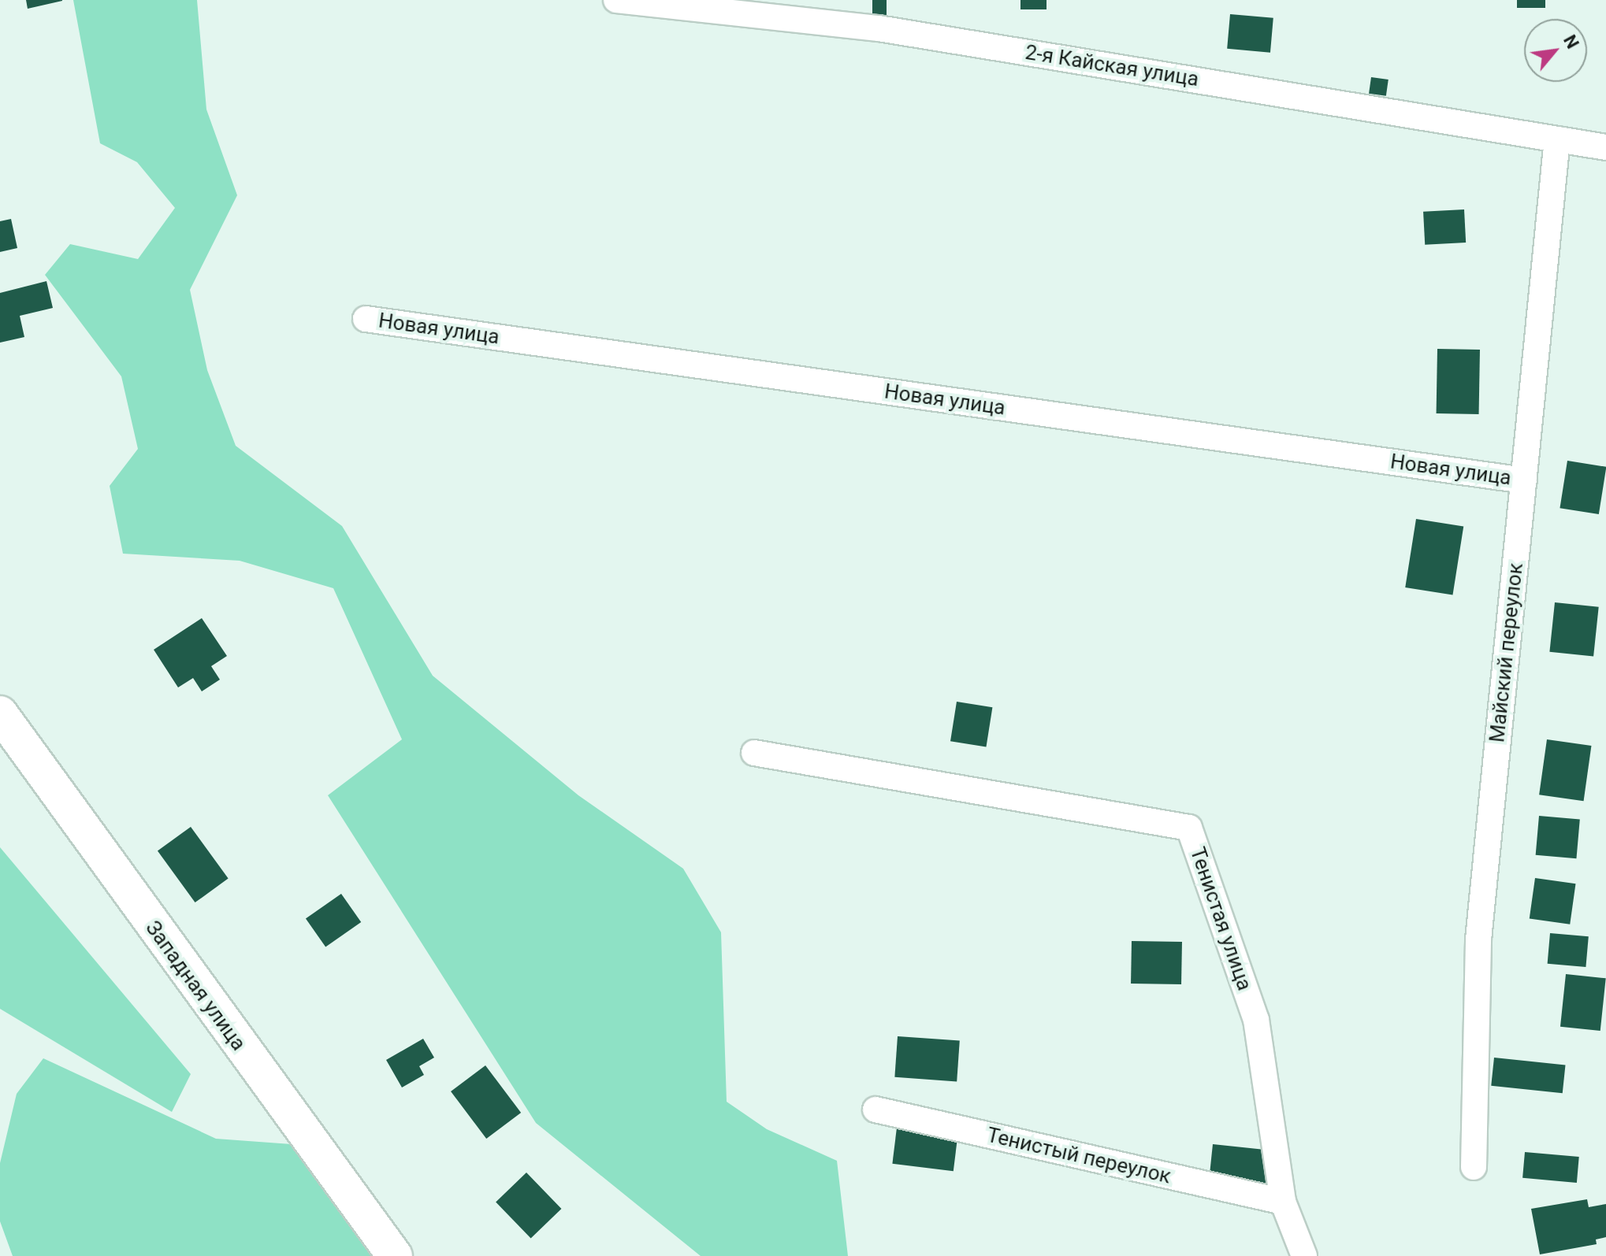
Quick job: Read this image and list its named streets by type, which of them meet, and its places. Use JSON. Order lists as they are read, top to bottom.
{
  "streets": {
    "main road": ["Западная улица"],
    "street": [
      "2-я Кайская улица",
      "Новая улица",
      "Майский переулок",
      "Тенистая улица",
      "Тенистый переулок"
    ]
  },
  "crossings": [
    ["2-я Кайская улица", "Майский переулок"],
    ["Новая улица", "Майский переулок"],
    ["Тенистая улица", "Тенистый переулок"]
  ],
  "north": "top right"
}
